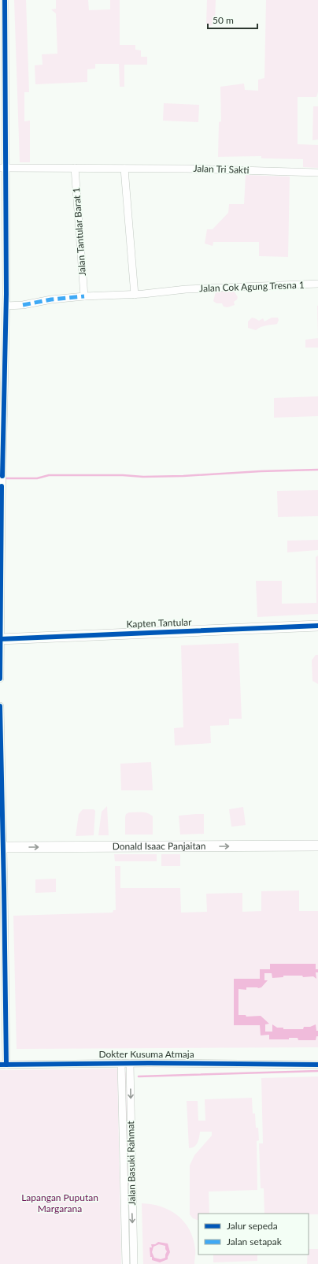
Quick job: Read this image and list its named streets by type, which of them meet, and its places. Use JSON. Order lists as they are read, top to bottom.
{
  "streets": {
    "street": [
      "Jalan Tri Sakti",
      "Jalan Tantular Barat 1",
      "Jalan Cok Agung Tresna 1",
      "Kapten Tantular",
      "Donald Isaac Panjaitan",
      "Dokter Kusuma Atmaja",
      "Jalan Basuki Rahmat"
    ]
  },
  "crossings": [
    ["Jalan Tantular Barat 1", "Jalan Cok Agung Tresna 1"],
    ["Dokter Kusuma Atmaja", "Jalan Basuki Rahmat"]
  ],
  "one_way": ["Donald Isaac Panjaitan"],
  "parks": ["Lapangan Puputan Margarana"],
  "legend": ["Jalur sepeda", "Jalan setapak"],
  "scale_bar": "50 m"
}
